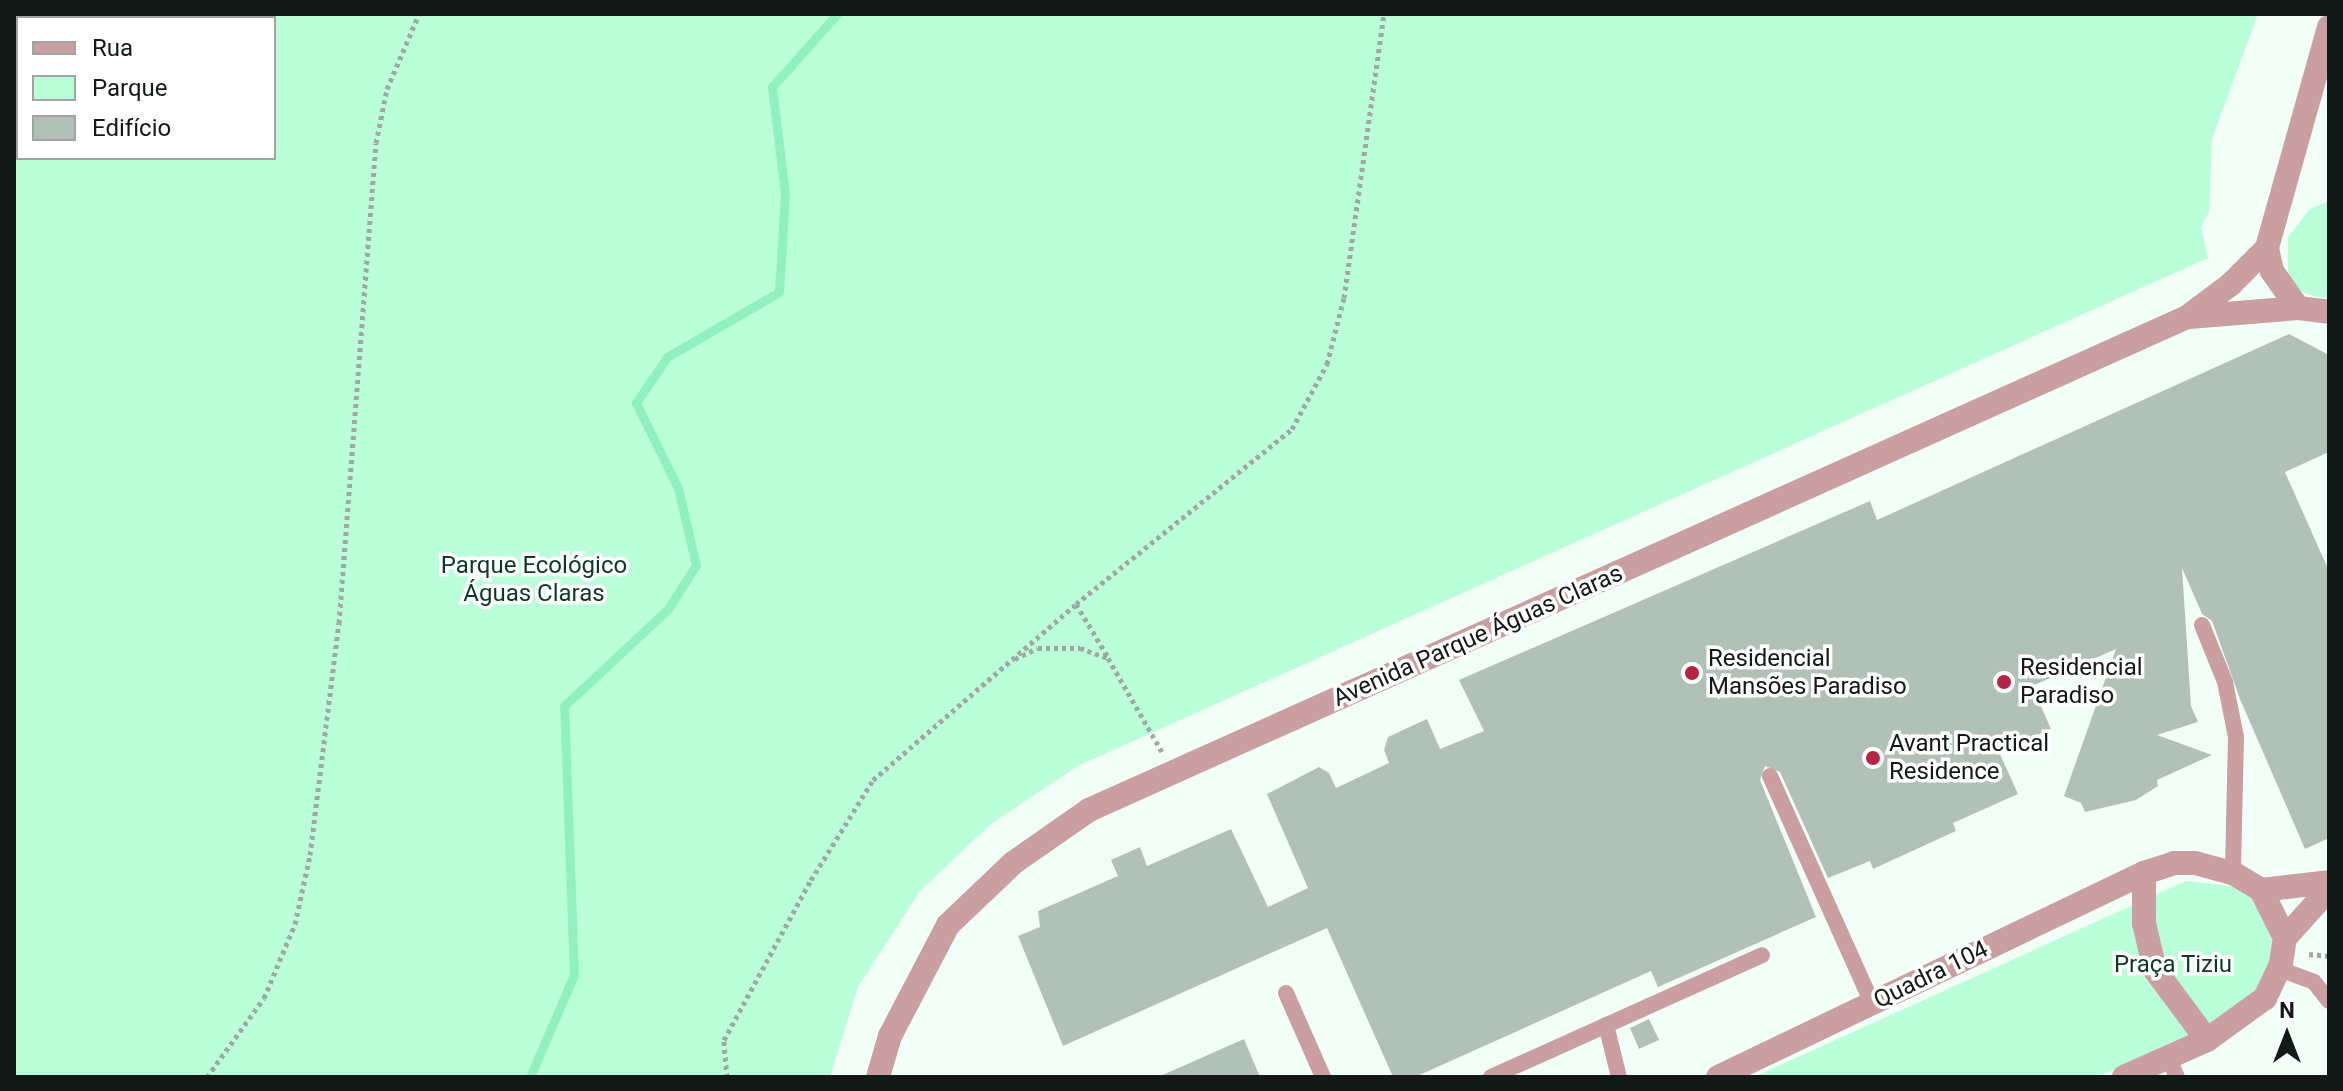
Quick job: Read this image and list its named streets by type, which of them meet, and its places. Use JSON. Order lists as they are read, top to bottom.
{
  "streets": {
    "street": ["Avenida Parque Águas Claras", "Quadra 104"]
  },
  "parks": ["Parque Ecológico Águas Claras", "Praça Tiziu"],
  "places": ["Residencial Mansões Paradiso", "Residencial Paradiso", "Avant Practical Residence"],
  "legend": ["Rua", "Parque", "Edifício"],
  "north": "top"
}
